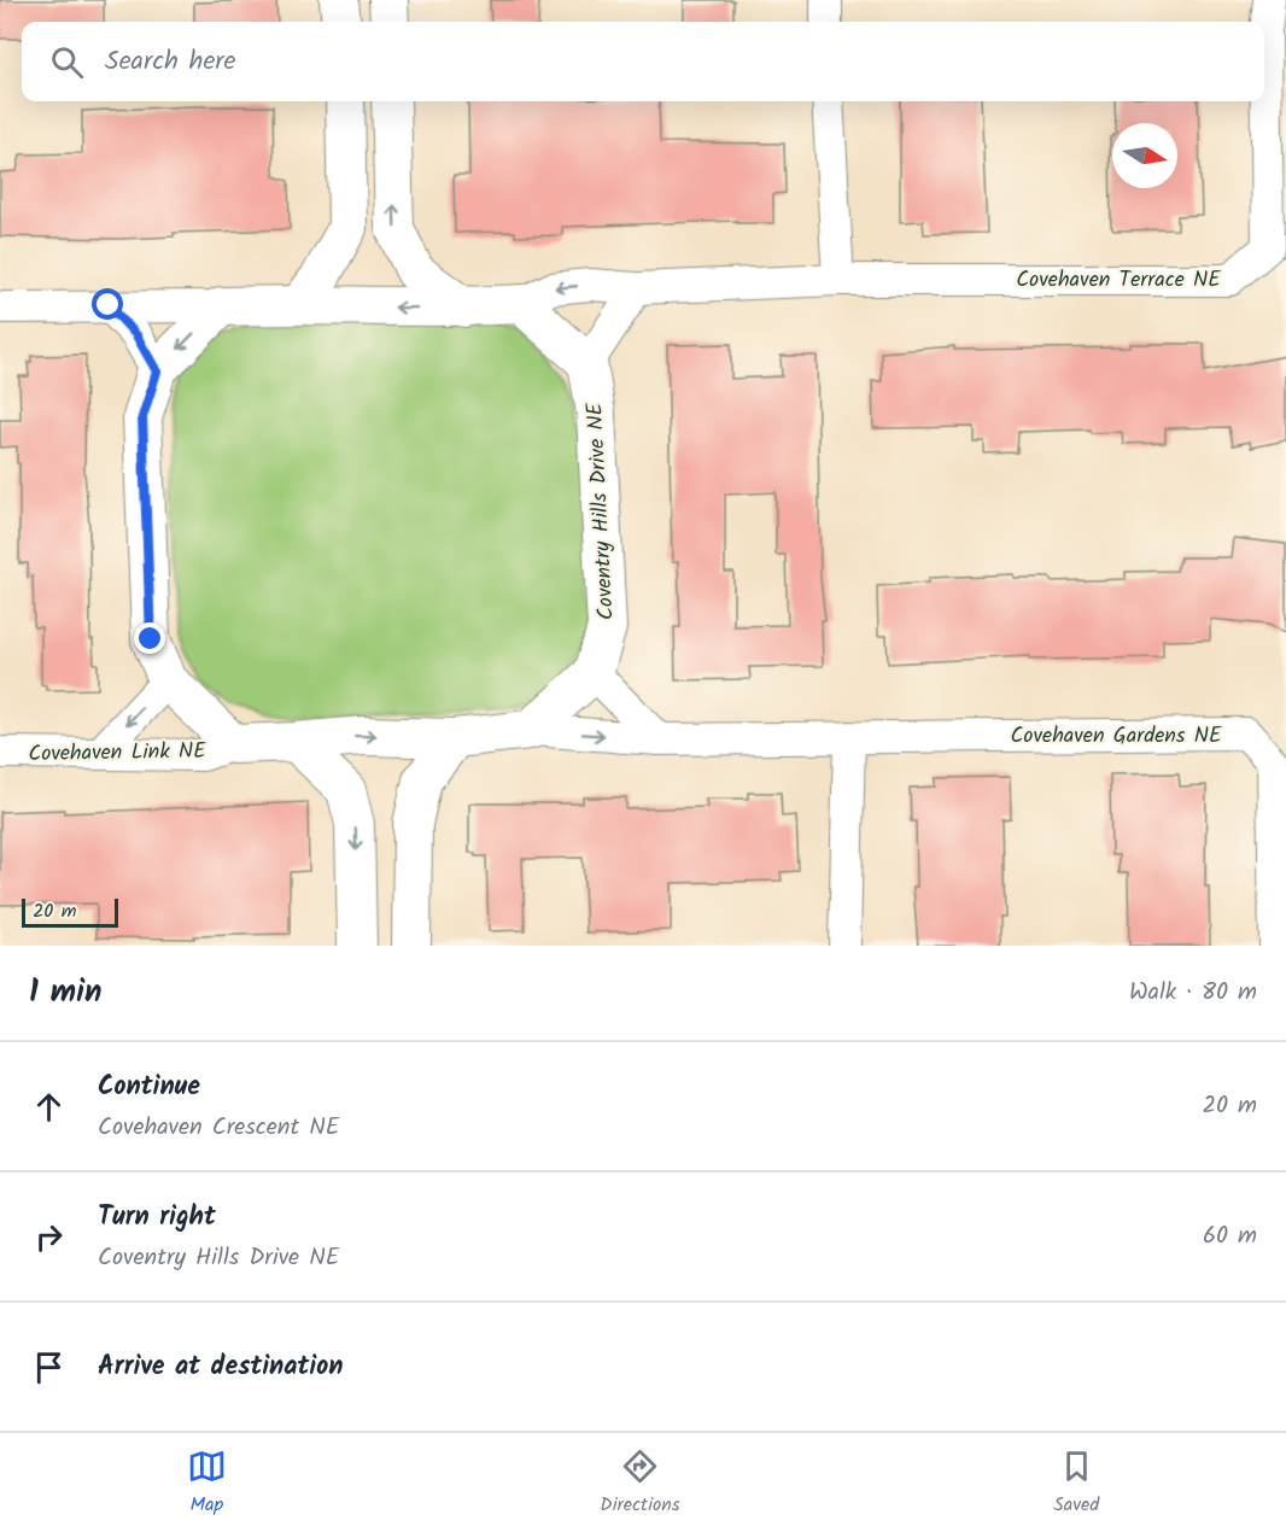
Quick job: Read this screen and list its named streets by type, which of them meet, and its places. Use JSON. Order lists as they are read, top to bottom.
{
  "streets": {
    "street": [
      "Covehaven Terrace NE",
      "Coventry Hills Drive NE",
      "Covehaven Gardens NE",
      "Covehaven Link NE"
    ]
  },
  "scale_bar": "20 m",
  "north": "right",
  "page": {
    "search": "Search here",
    "scale": "20 m",
    "heading": ["1 min", "Walk · 80 m"],
    "list": [
      ["Continue", "Covehaven Crescent NE", "20 m"],
      ["Turn right", "Coventry Hills Drive NE", "60 m"],
      "Arrive at destination"
    ],
    "nav": ["Map", "Directions", "Saved"]
  }
}
